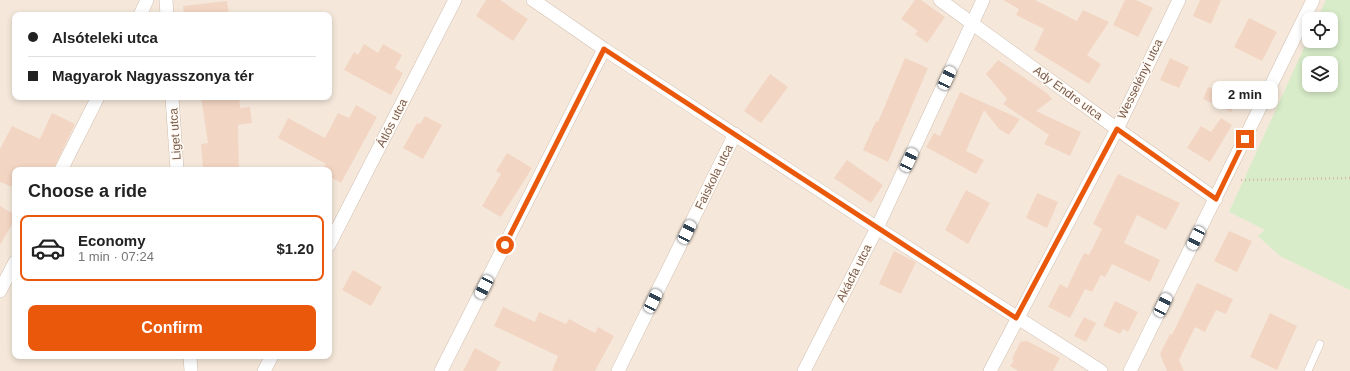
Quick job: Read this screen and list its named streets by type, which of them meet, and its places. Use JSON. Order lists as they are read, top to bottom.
{
  "streets": {
    "street": [
      "Wesselényi utca",
      "Ady Endre utca",
      "Átlós utca",
      "Liget utca",
      "Faiskola utca",
      "Akácfa utca"
    ]
  },
  "crossings": [
    ["Wesselényi utca", "Ady Endre utca"],
    ["Ady Endre utca", "Akácfa utca"]
  ],
  "page": {
    "banner": ["Alsóteleki utca", "Magyarok Nagyasszonya tér"],
    "bubble": "2 min",
    "heading": "Choose a ride",
    "list": [
      {
        "name": "Economy",
        "note": "1 min · 07:24",
        "value": "$1.20"
      }
    ],
    "buttons": "Confirm"
  }
}
